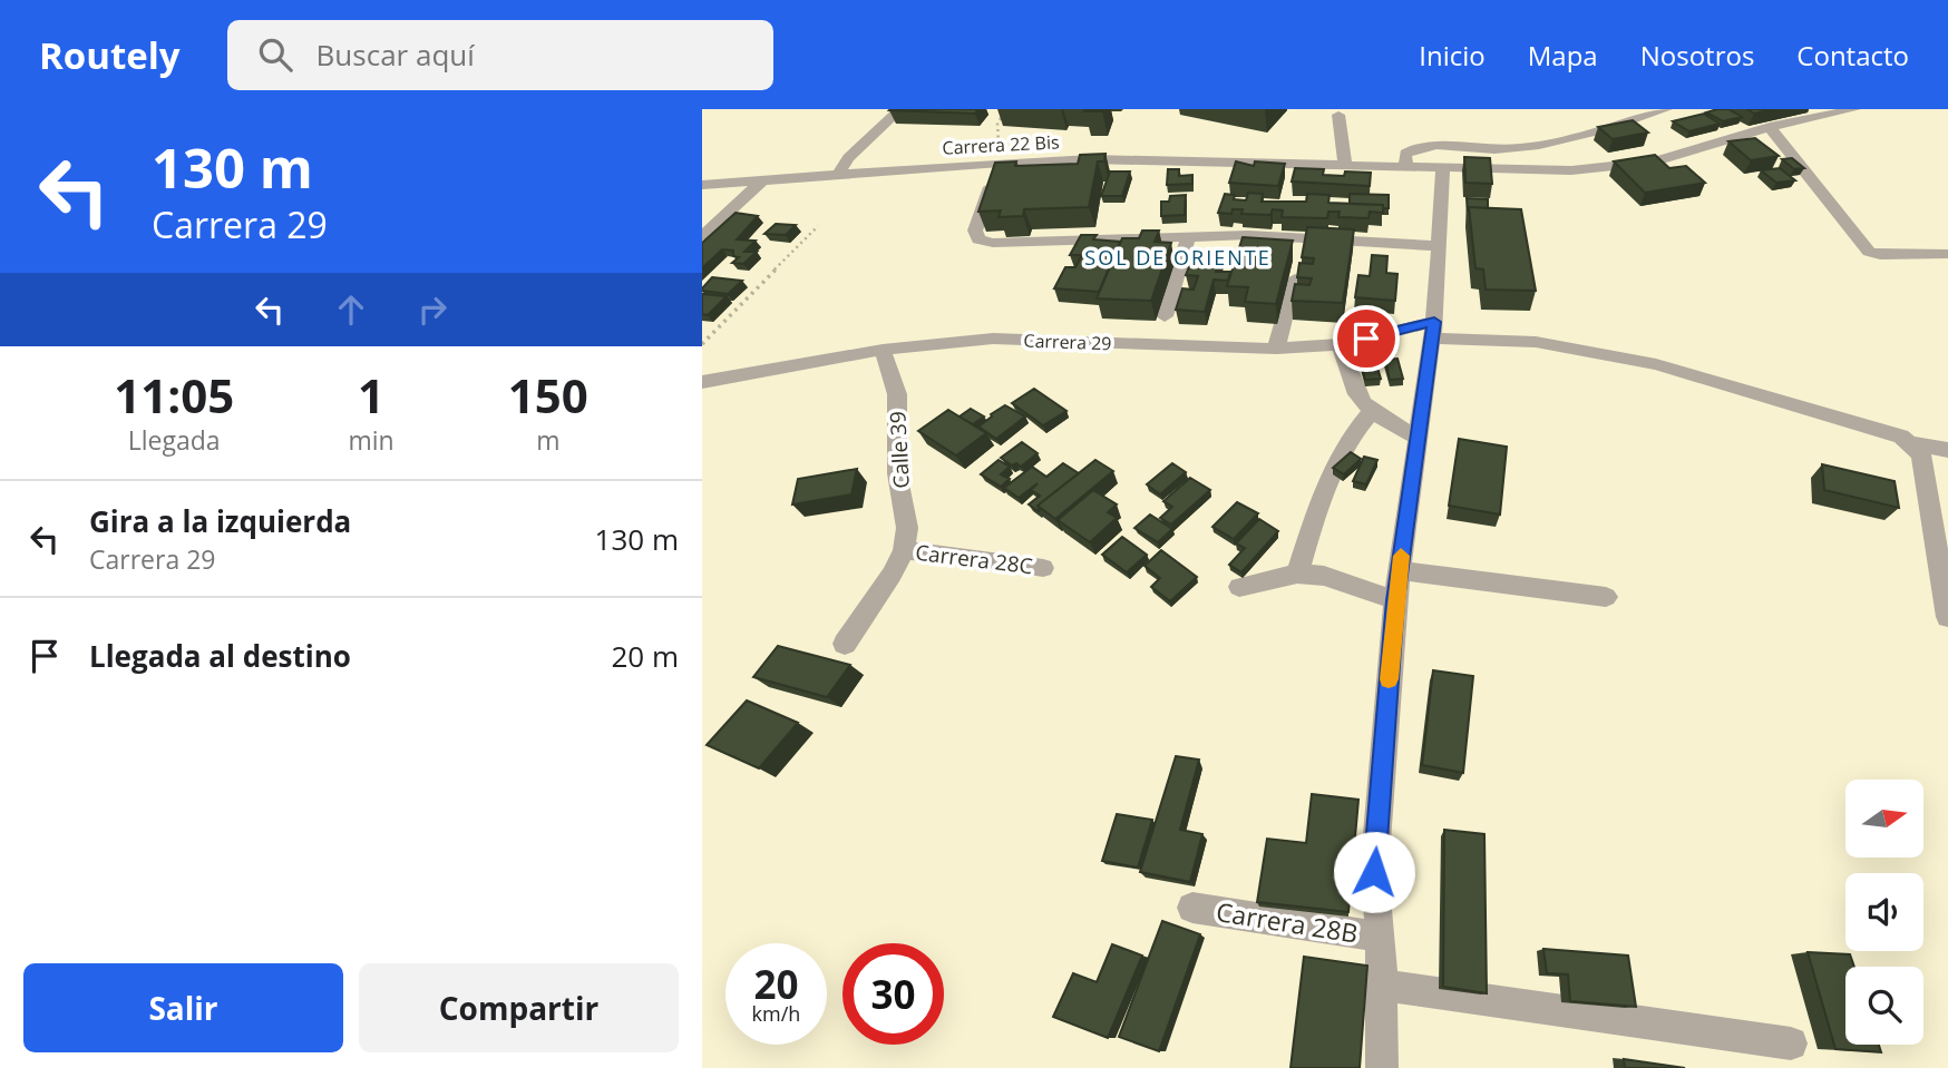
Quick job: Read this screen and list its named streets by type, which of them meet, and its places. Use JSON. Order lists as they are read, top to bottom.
{
  "streets": {
    "street": [
      "Carrera 22 Bis",
      "Carrera 29",
      "Calle 39",
      "Carrera 28C",
      "Carrera 28B"
    ]
  },
  "crossings": [
    ["Carrera 29", "Calle 39"],
    ["Calle 39", "Carrera 28C"]
  ],
  "districts": ["SOL DE ORIENTE"],
  "north": "right",
  "page": {
    "header": "Routely",
    "search": "Buscar aquí",
    "nav": [
      "Inicio",
      "Mapa",
      "Nosotros",
      "Contacto"
    ],
    "turn": ["130 m", "Carrera 29"],
    "eta": [
      "11:05",
      "Llegada",
      "1",
      "min",
      "150",
      "m"
    ],
    "list": [
      {
        "name": "Gira a la izquierda",
        "note": "Carrera 29",
        "value": "130 m"
      },
      {
        "name": "Llegada al destino",
        "value": "20 m"
      }
    ],
    "speed": "20 km/h",
    "limit": "30",
    "buttons": ["Salir", "Compartir"]
  }
}
